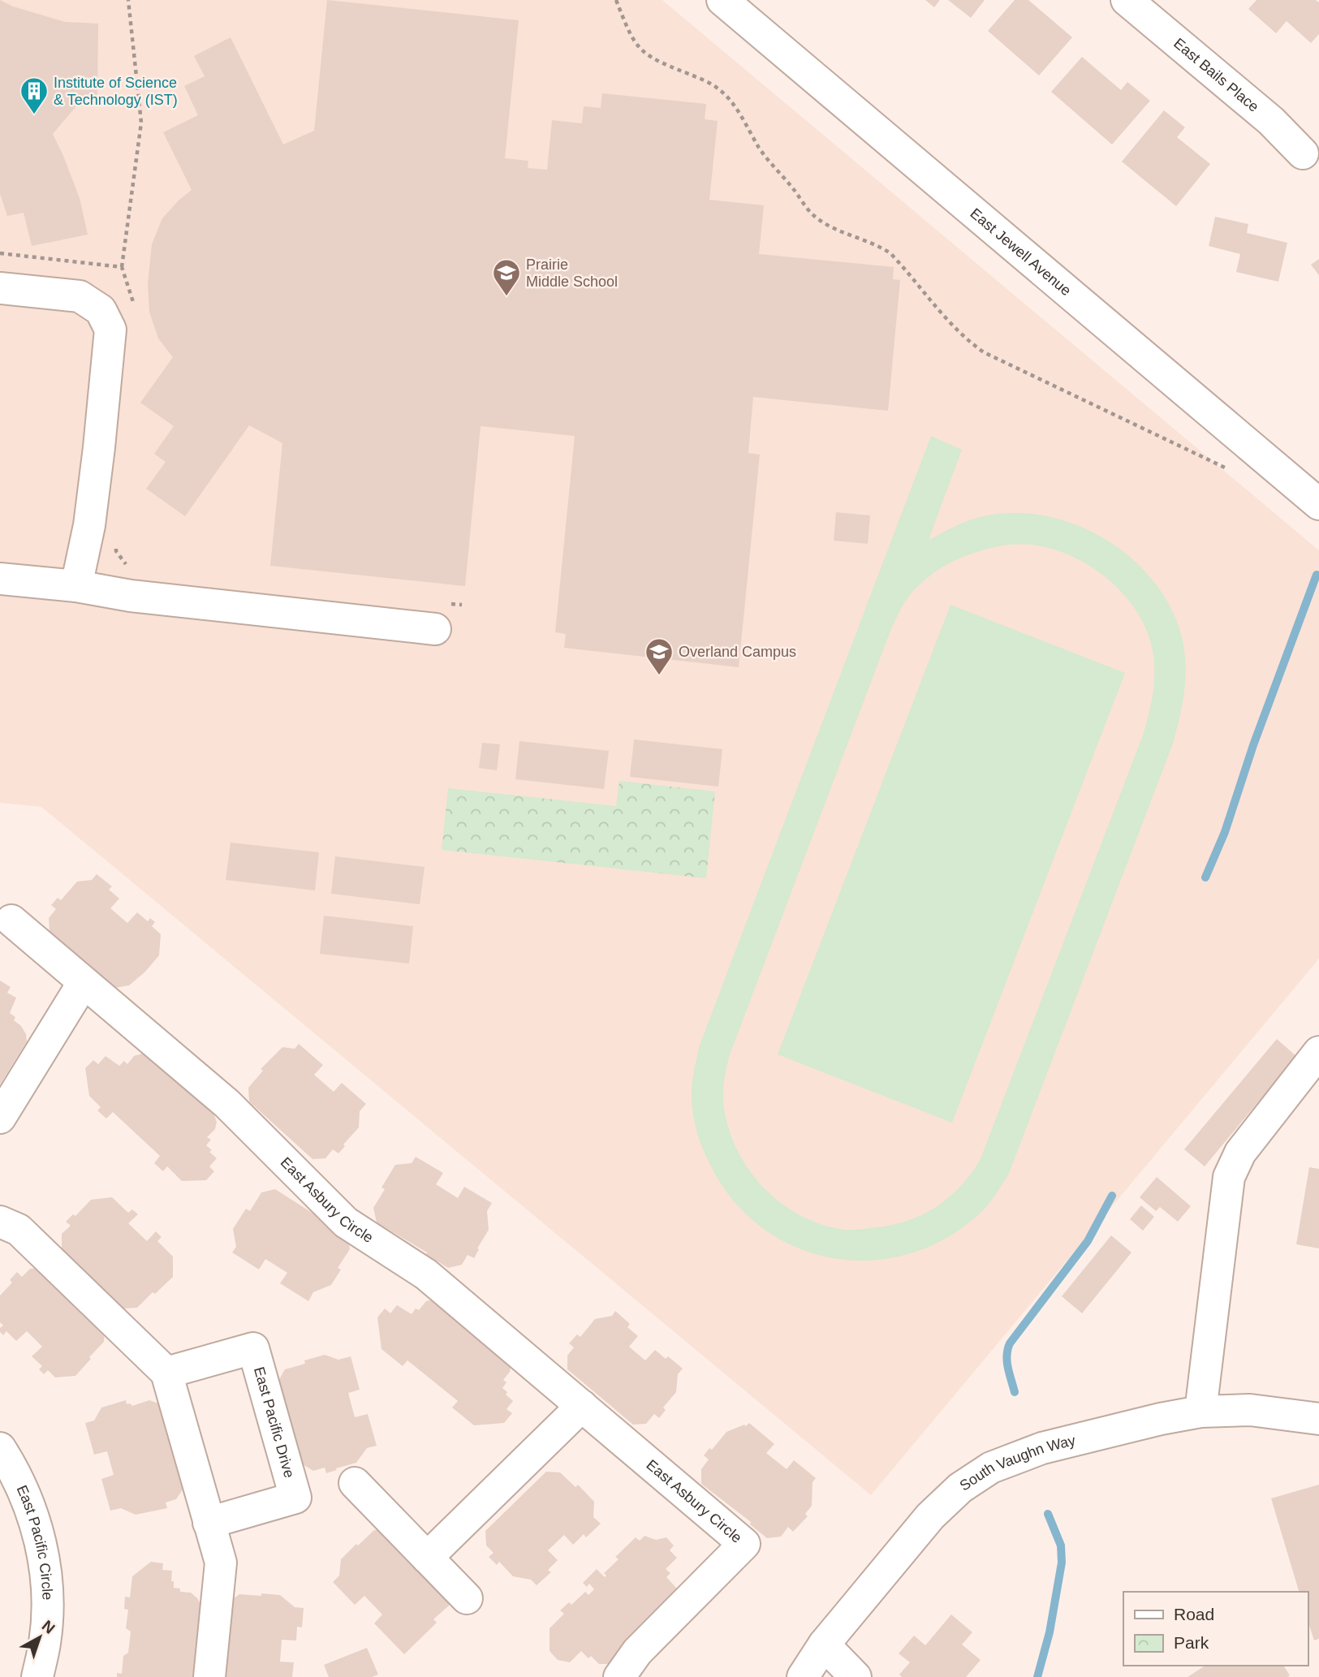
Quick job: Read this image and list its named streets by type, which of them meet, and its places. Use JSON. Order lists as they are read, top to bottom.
{
  "streets": {
    "street": [
      "East Bails Place",
      "East Jewell Avenue",
      "East Asbury Circle",
      "East Pacific Drive",
      "South Vaughn Way",
      "East Pacific Circle"
    ]
  },
  "places": {
    "building": ["Institute of Science & Technology (IST)"],
    "school or university": ["Prairie Middle School", "Overland Campus"]
  },
  "legend": ["Road", "Park"],
  "north": "top right"
}
